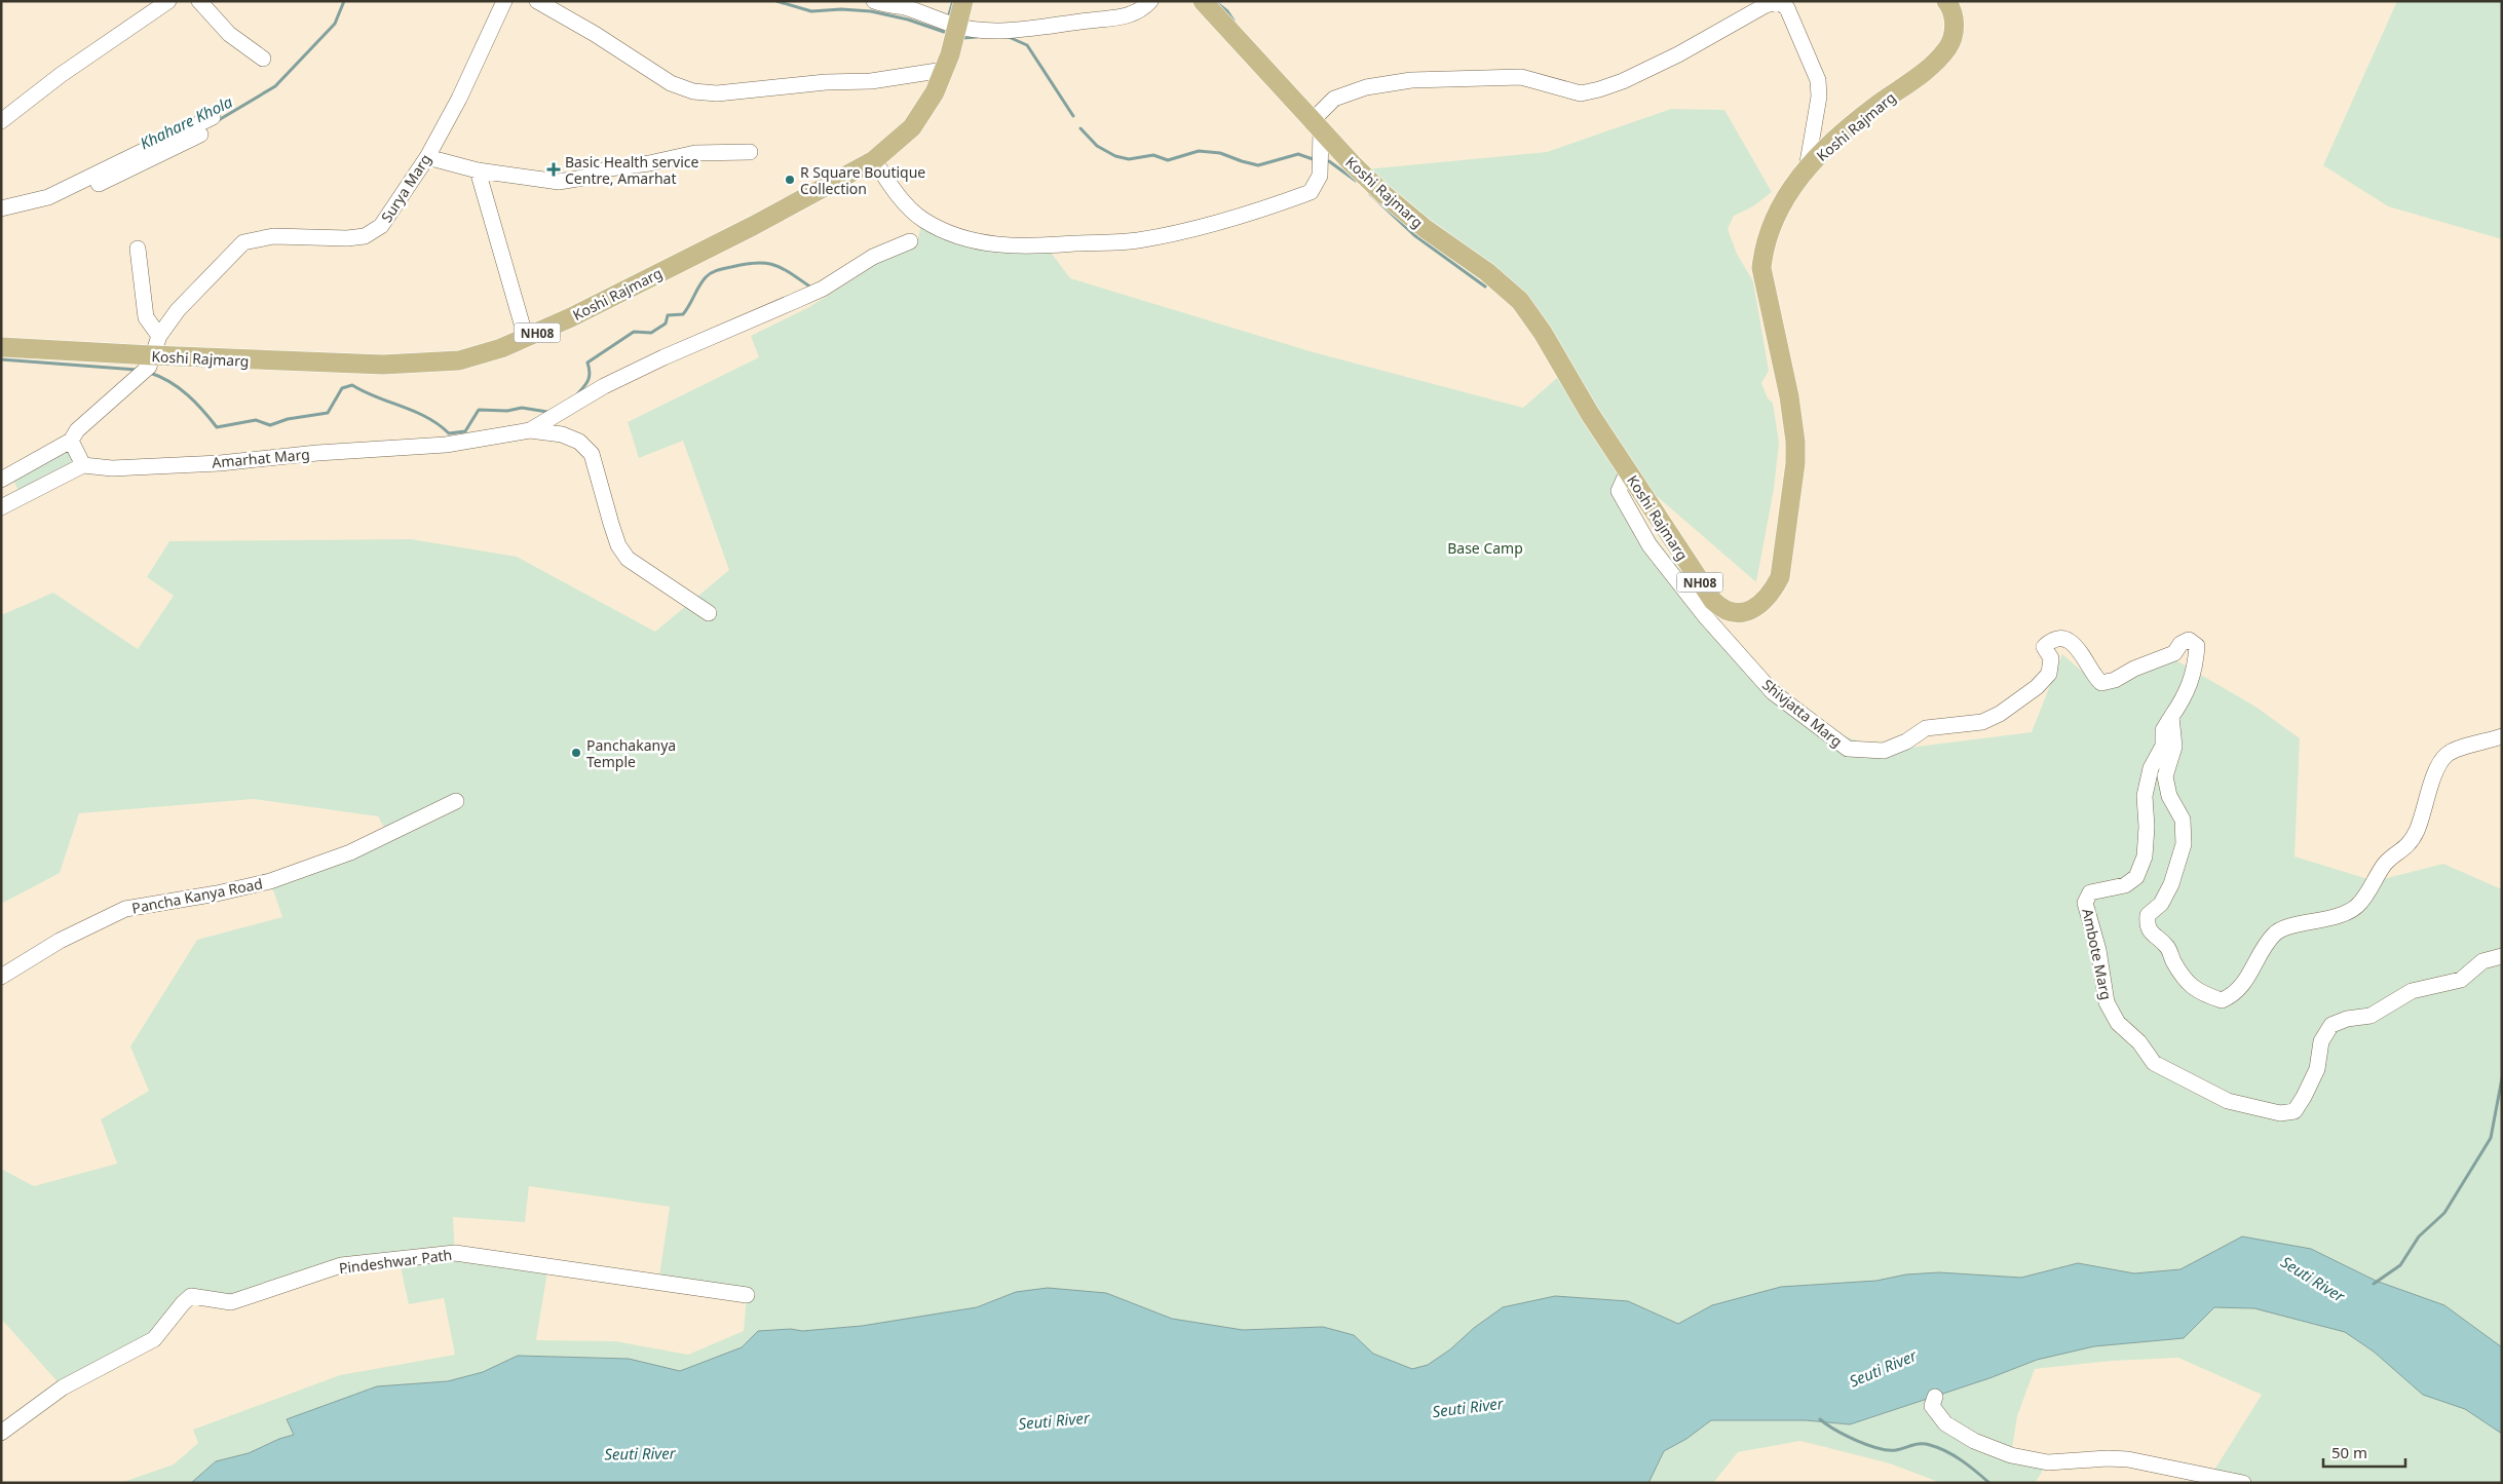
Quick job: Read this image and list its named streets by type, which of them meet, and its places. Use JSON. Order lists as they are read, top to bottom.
{
  "streets": {
    "main road": ["Koshi Rajmarg", "NH08"],
    "street": [
      "Surya Marg",
      "Amarhat Marg",
      "Shivjatta Marg",
      "Pancha Kanya Road",
      "Ambote Marg",
      "Pindeshwar Path"
    ]
  },
  "crossings": [
    ["Koshi Rajmarg", "Surya Marg"],
    ["Koshi Rajmarg", "Shivjatta Marg"],
    ["Shivjatta Marg", "Ambote Marg"]
  ],
  "water": ["Khahare Khola", "Seuti River"],
  "parks": ["Base Camp"],
  "places": {
    "health": ["Basic Health service Centre, Amarhat"],
    "other": ["R Square Boutique Collection", "Panchakanya Temple"]
  },
  "scale_bar": "50 m"
}
